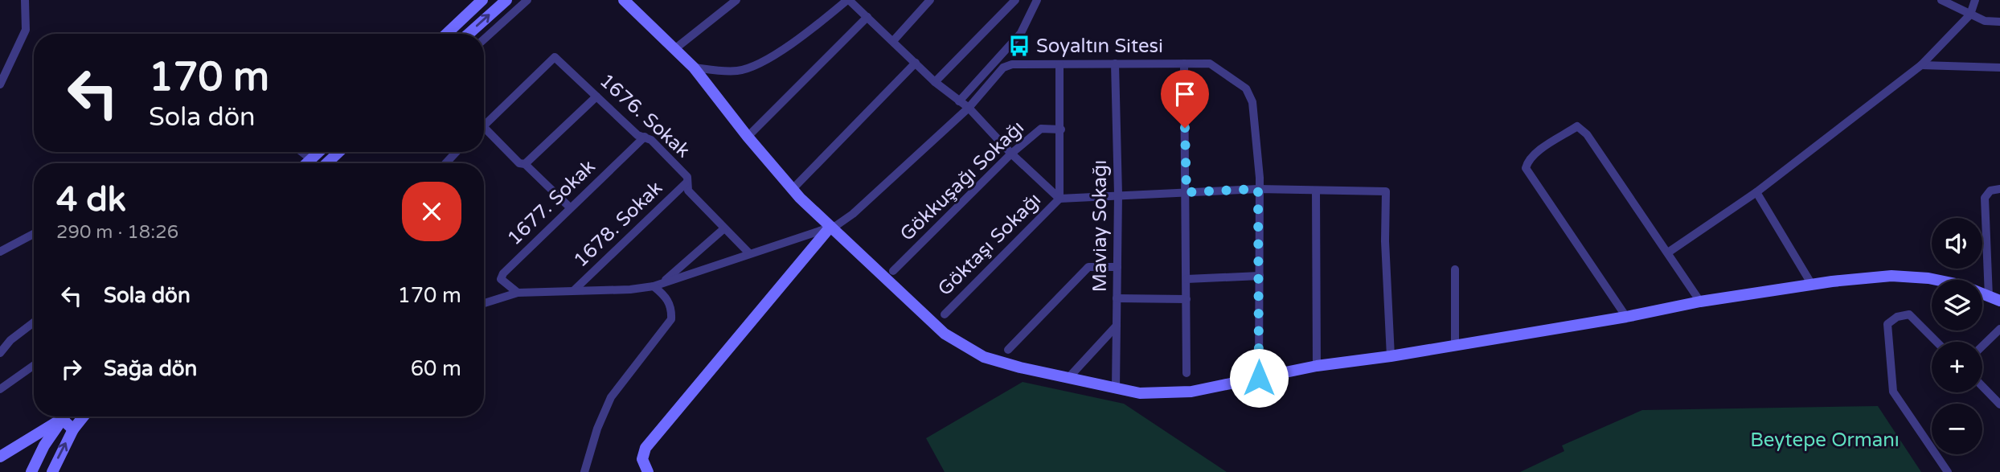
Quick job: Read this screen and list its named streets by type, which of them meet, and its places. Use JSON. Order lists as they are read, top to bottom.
{
  "streets": {
    "street": [
      "1676. Sokak",
      "Gökkuşağı Sokağı",
      "1677. Sokak",
      "1678. Sokak",
      "Maviay Sokağı",
      "Göktaşı Sokağı"
    ]
  },
  "crossings": [
    ["1676. Sokak", "1677. Sokak"],
    ["1676. Sokak", "1678. Sokak"]
  ],
  "parks": ["Beytepe Ormanı"],
  "places": {
    "bus stop": ["Soyaltın Sitesi"]
  },
  "page": {
    "turn": ["170 m", "Sola dön"],
    "heading": ["4 dk", "290 m · 18:26"],
    "map_buttons": ["+", "−"],
    "list": [
      {
        "name": "Sola dön",
        "value": "170 m"
      },
      {
        "name": "Sağa dön",
        "value": "60 m"
      }
    ]
  }
}
